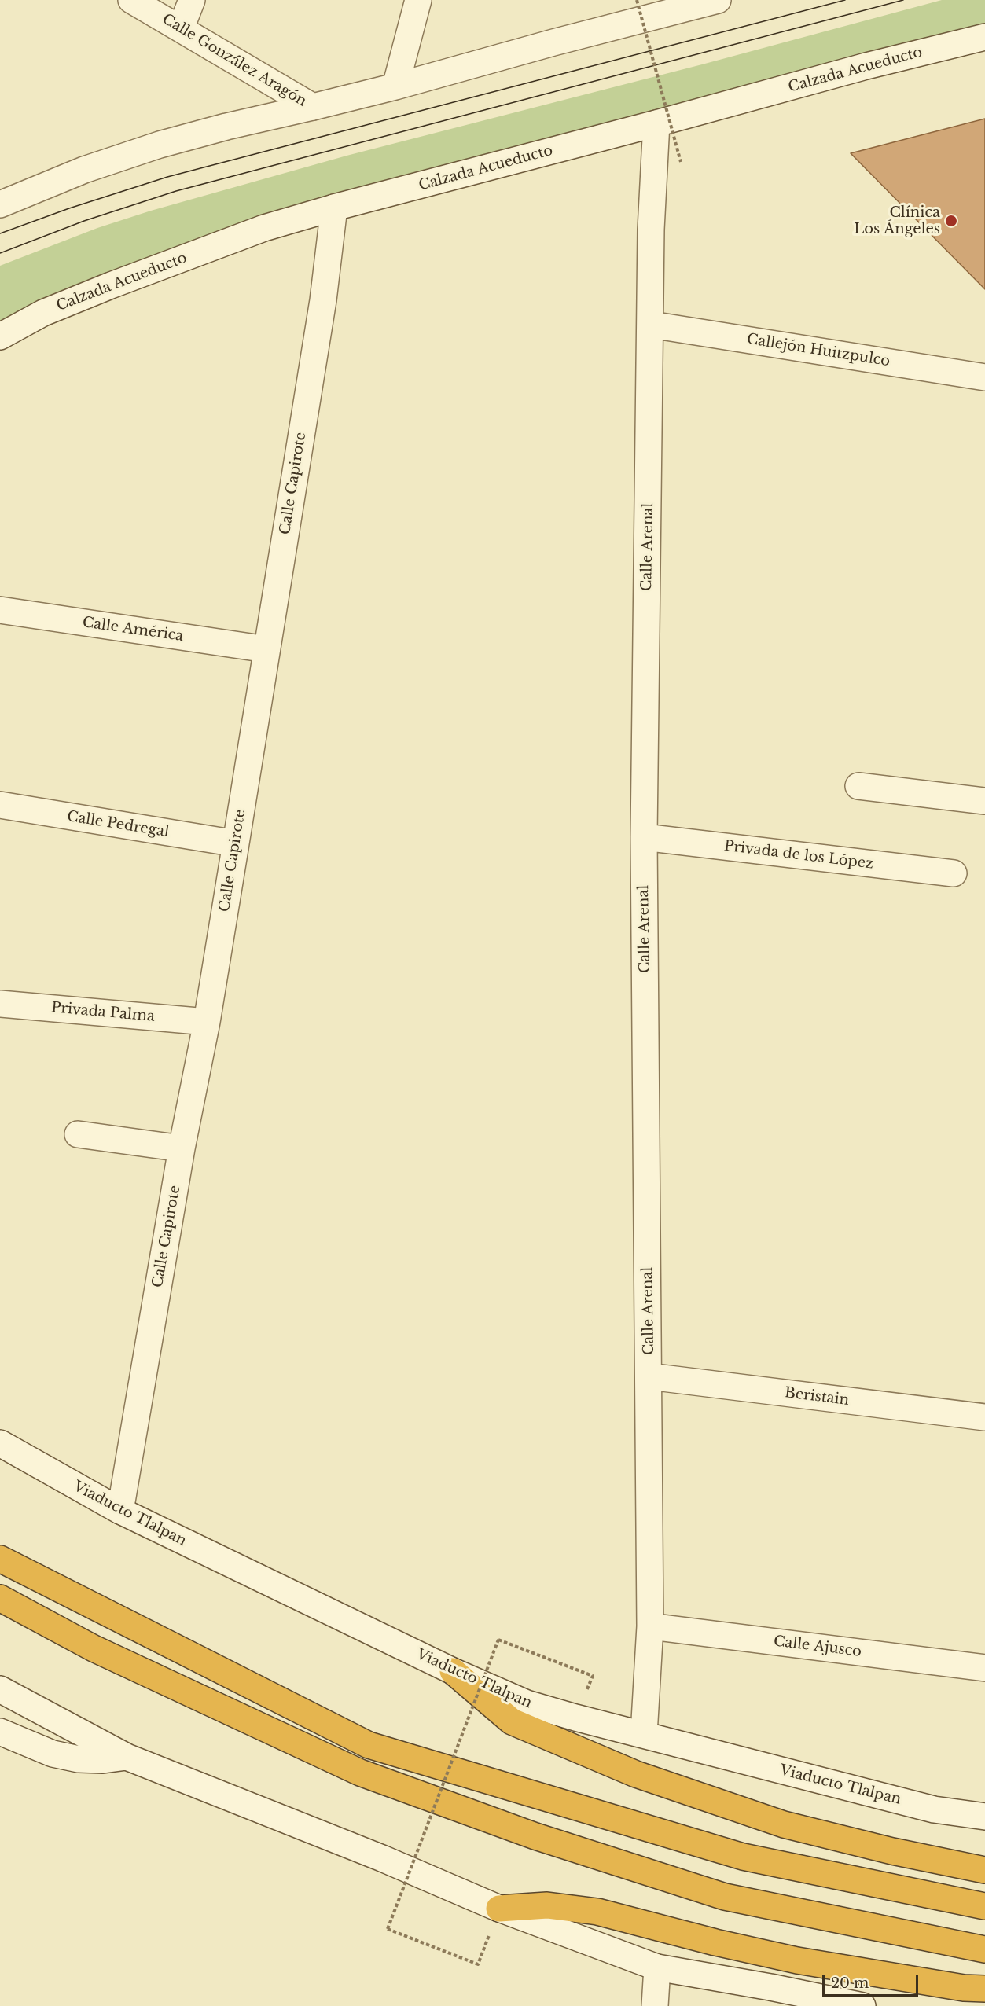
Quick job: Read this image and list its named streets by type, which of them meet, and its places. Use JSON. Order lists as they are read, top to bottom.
{
  "streets": {
    "street": [
      "Calle González Aragón",
      "Calzada Acueducto",
      "Callejón Huitzpulco",
      "Calle Capirote",
      "Calle Arenal",
      "Calle América",
      "Calle Pedregal",
      "Privada de los López",
      "Privada Palma",
      "Beristain",
      "Viaducto Tlalpan",
      "Calle Ajusco"
    ]
  },
  "crossings": [
    ["Calzada Acueducto", "Calle Capirote"],
    ["Calzada Acueducto", "Calle Arenal"],
    ["Callejón Huitzpulco", "Calle Arenal"],
    ["Calle Capirote", "Calle América"],
    ["Calle Capirote", "Calle Pedregal"],
    ["Calle Capirote", "Privada Palma"],
    ["Calle Capirote", "Viaducto Tlalpan"],
    ["Calle Arenal", "Privada de los López"],
    ["Calle Arenal", "Beristain"],
    ["Calle Arenal", "Viaducto Tlalpan"],
    ["Calle Arenal", "Calle Ajusco"]
  ],
  "places": ["Clínica Los Ángeles"],
  "scale_bar": "20 m"
}
